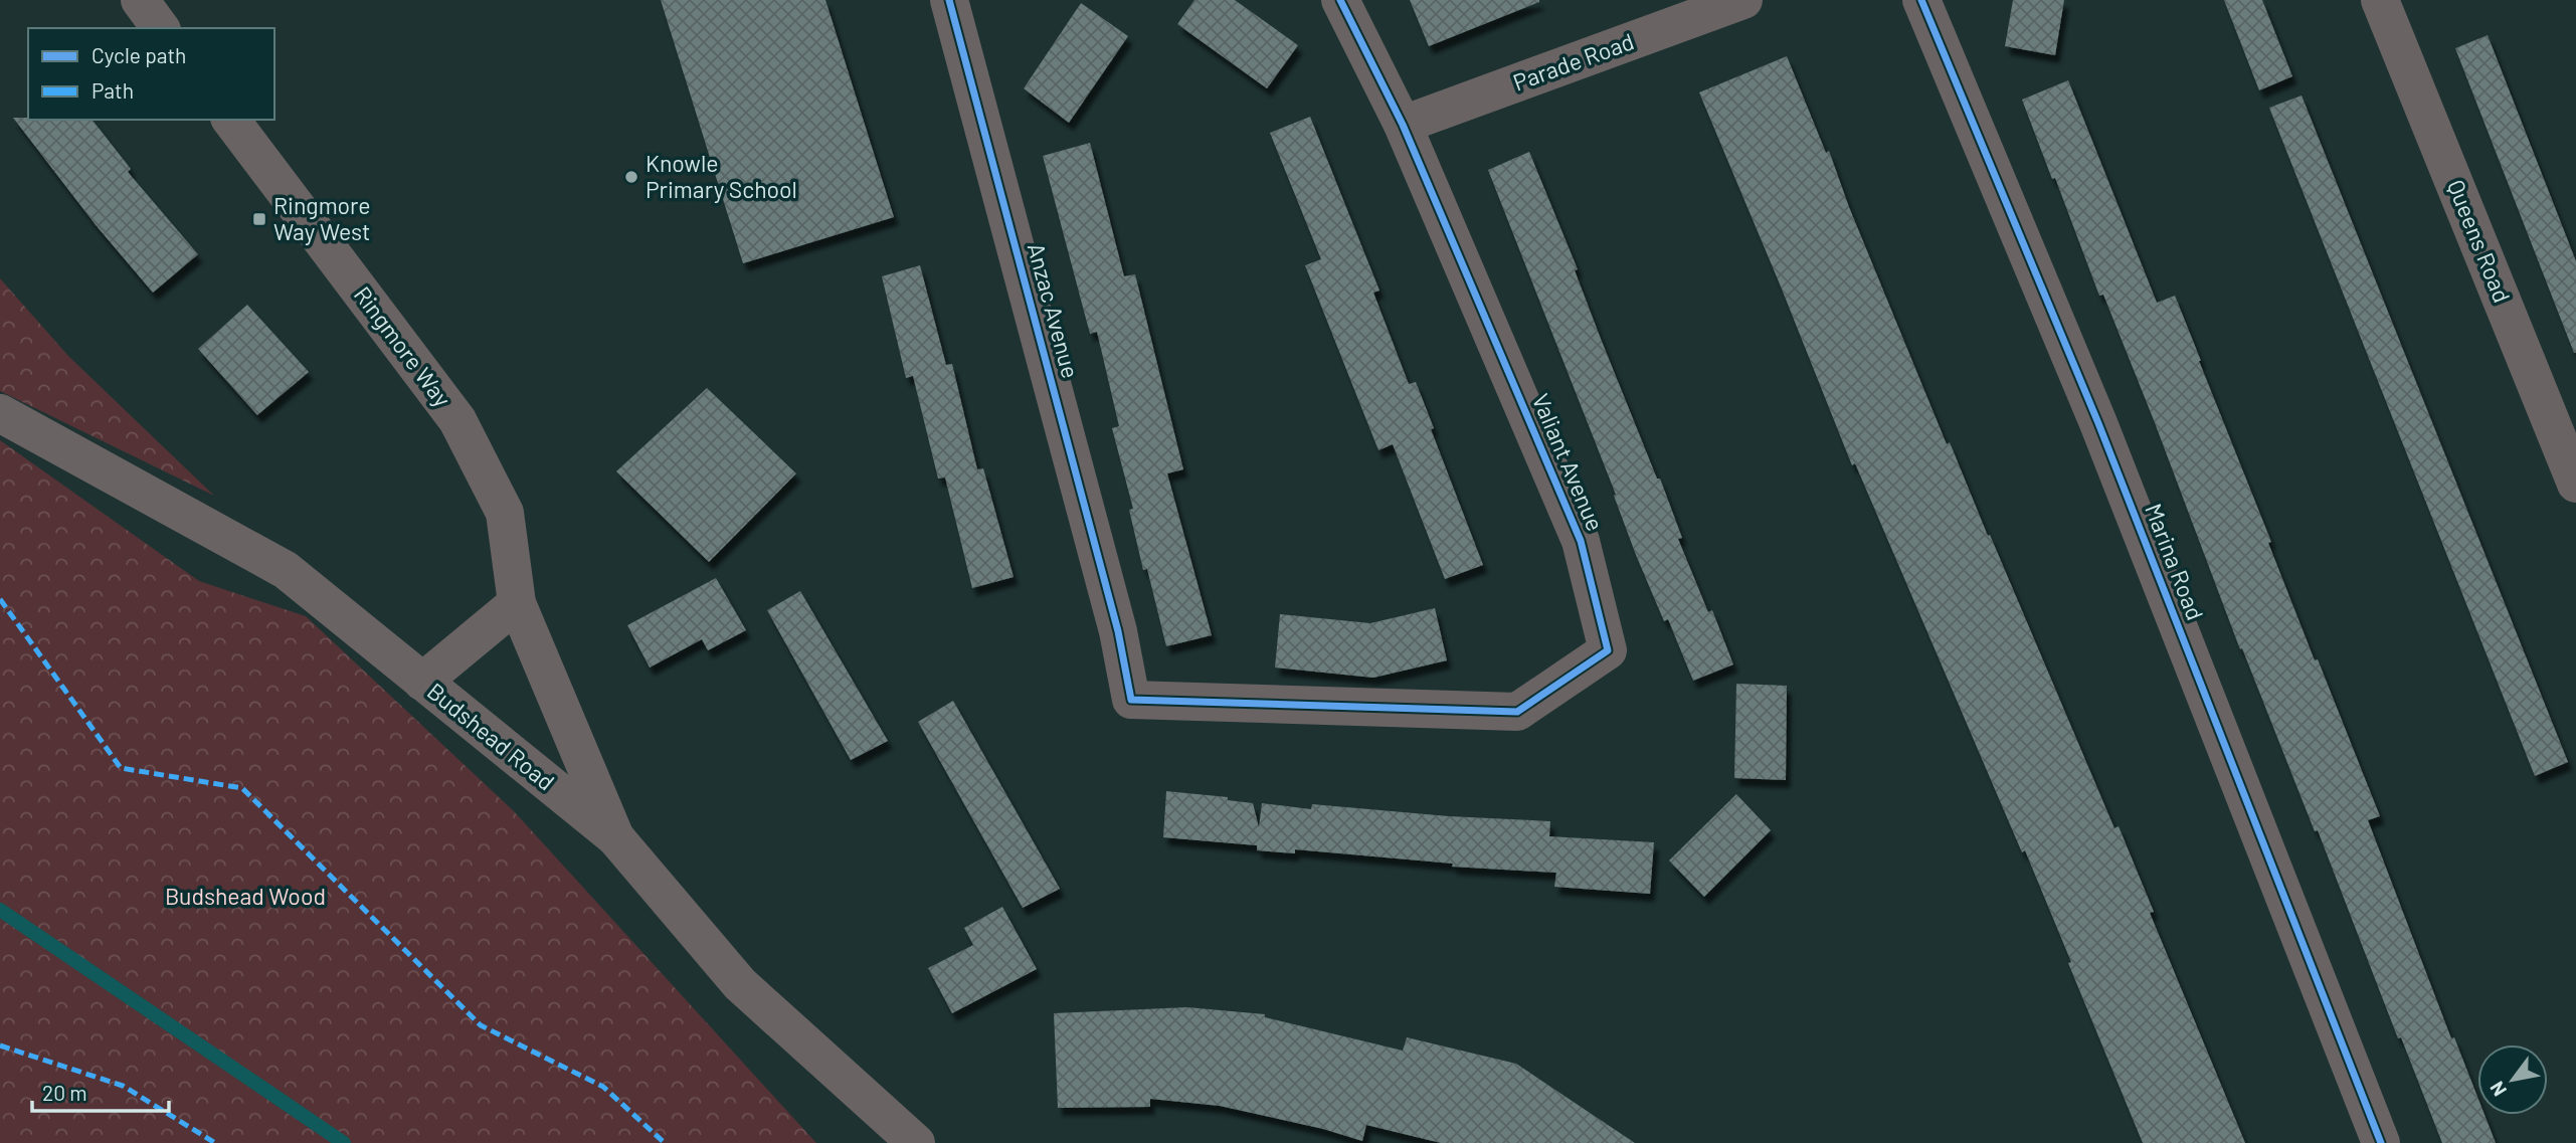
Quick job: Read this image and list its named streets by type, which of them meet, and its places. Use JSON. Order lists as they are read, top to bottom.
{
  "streets": {
    "street": [
      "Parade Road",
      "Queens Road",
      "Anzac Avenue",
      "Ringmore Way",
      "Valiant Avenue",
      "Marina Road",
      "Budshead Road"
    ]
  },
  "crossings": [
    ["Parade Road", "Valiant Avenue"],
    ["Anzac Avenue", "Valiant Avenue"],
    ["Ringmore Way", "Budshead Road"]
  ],
  "parks": ["Budshead Wood"],
  "places": {
    "other": ["Knowle Primary School"],
    "transit": ["Ringmore Way West"]
  },
  "legend": ["Cycle path", "Path"],
  "scale_bar": "20 m",
  "north": "bottom left"
}
